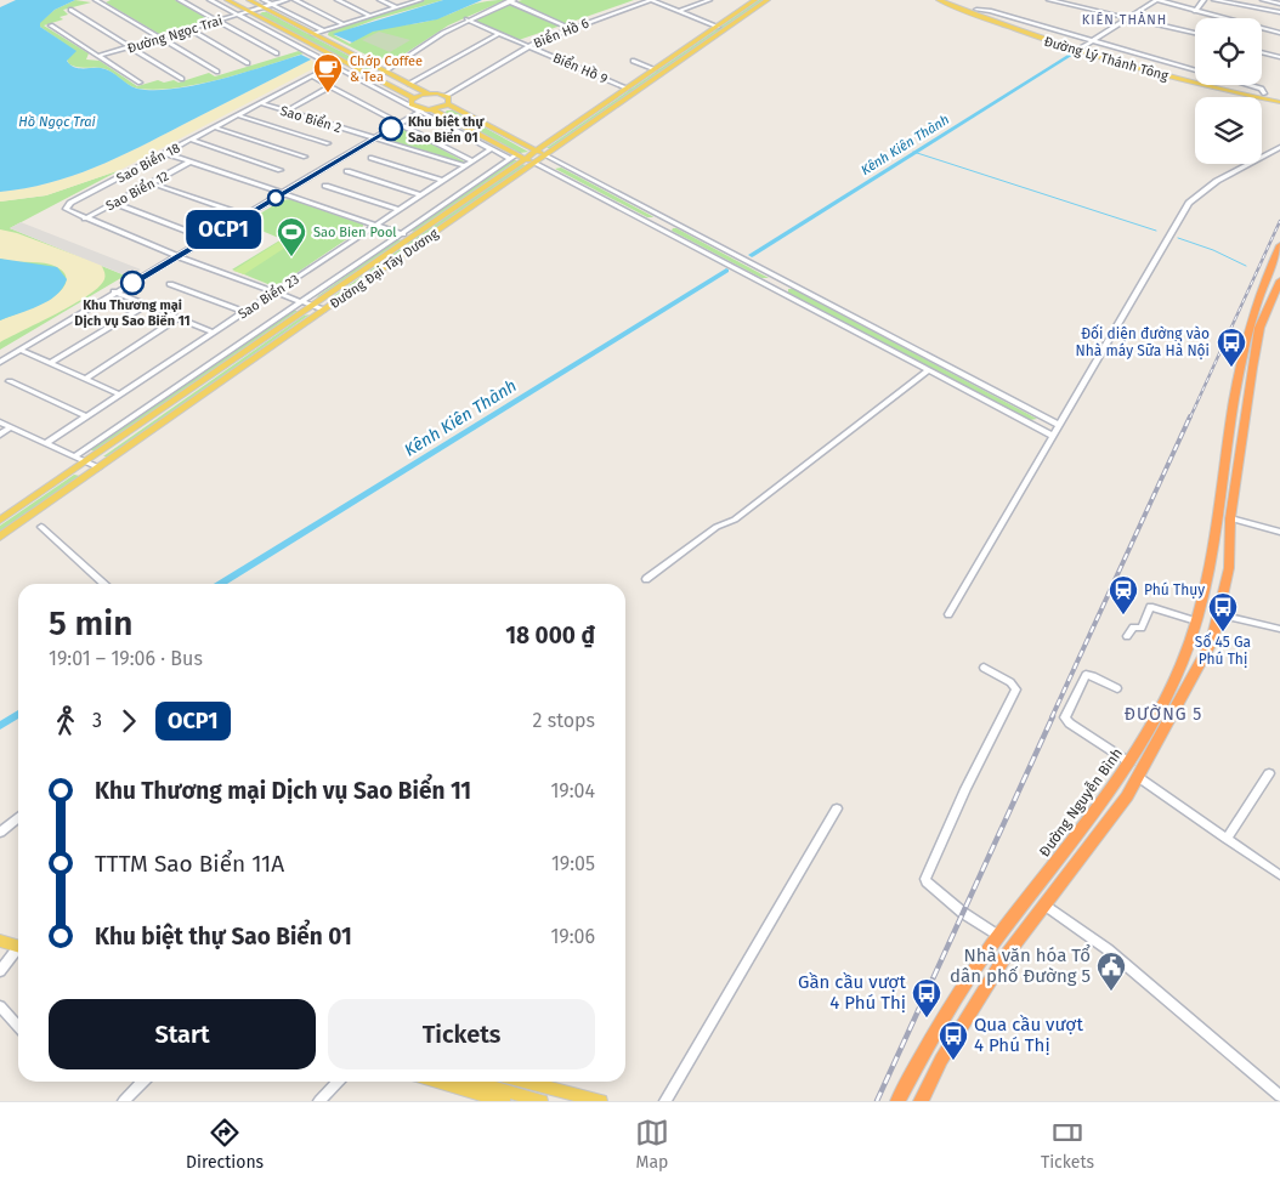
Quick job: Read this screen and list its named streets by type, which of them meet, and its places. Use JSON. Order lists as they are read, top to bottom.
{
  "streets": {
    "highway": ["Đường Nguyễn Bình"],
    "main road": ["Đường Lý Thánh Tông", "Đường Đại Tây Dương"],
    "street": [
      "Biển Hồ 6",
      "Đường Ngọc Trai",
      "Biển Hồ 9",
      "Sao Biển 2",
      "Sao Biển 18",
      "Sao Biển 12",
      "Sao Biển 23"
    ]
  },
  "crossings": [
    ["Biển Hồ 6", "Biển Hồ 9"],
    ["Biển Hồ 9", "Đường Đại Tây Dương"],
    ["Sao Biển 2", "Sao Biển 18"],
    ["Sao Biển 2", "Sao Biển 23"],
    ["Sao Biển 18", "Sao Biển 12"],
    ["Sao Biển 18", "Đường Đại Tây Dương"],
    ["Sao Biển 18", "Sao Biển 23"]
  ],
  "districts": ["KIÊN THÀNH", "ĐƯỜNG 5"],
  "water": ["Hồ Ngọc Trai", "Kênh Kiên Thành"],
  "places": {
    "cafe": ["Chớp Coffee & Tea"],
    "other": ["Khu biệt thự Sao Biển 01", "Khu Thương mại Dịch vụ Sao Biển 11"],
    "sports": ["Sao Bien Pool"],
    "bus stop": [
      "Đối diện đường vào Nhà máy Sữa Hà Nội",
      "Số 45 Ga Phú Thị",
      "Gần cầu vượt 4 Phú Thị",
      "Qua cầu vượt 4 Phú Thị"
    ],
    "station": ["Phú Thụy"],
    "public building": ["Nhà văn hóa Tổ dân phố Đường 5"]
  },
  "lines": ["bus line OCP1"],
  "page": {
    "on_map": "OCP1",
    "heading": ["5 min", "19:01 – 19:06 · Bus", "18 000 ₫"],
    "legs": ["3", "OCP1", "2 stops"],
    "list": [
      {
        "name": "Khu Thương mại Dịch vụ Sao Biển 11",
        "value": "19:04"
      },
      {
        "name": "TTTM Sao Biển 11A",
        "value": "19:05"
      },
      {
        "name": "Khu biệt thự Sao Biển 01",
        "value": "19:06"
      }
    ],
    "buttons": ["Start", "Tickets"],
    "tabs": ["Directions", "Map", "Tickets"]
  }
}
